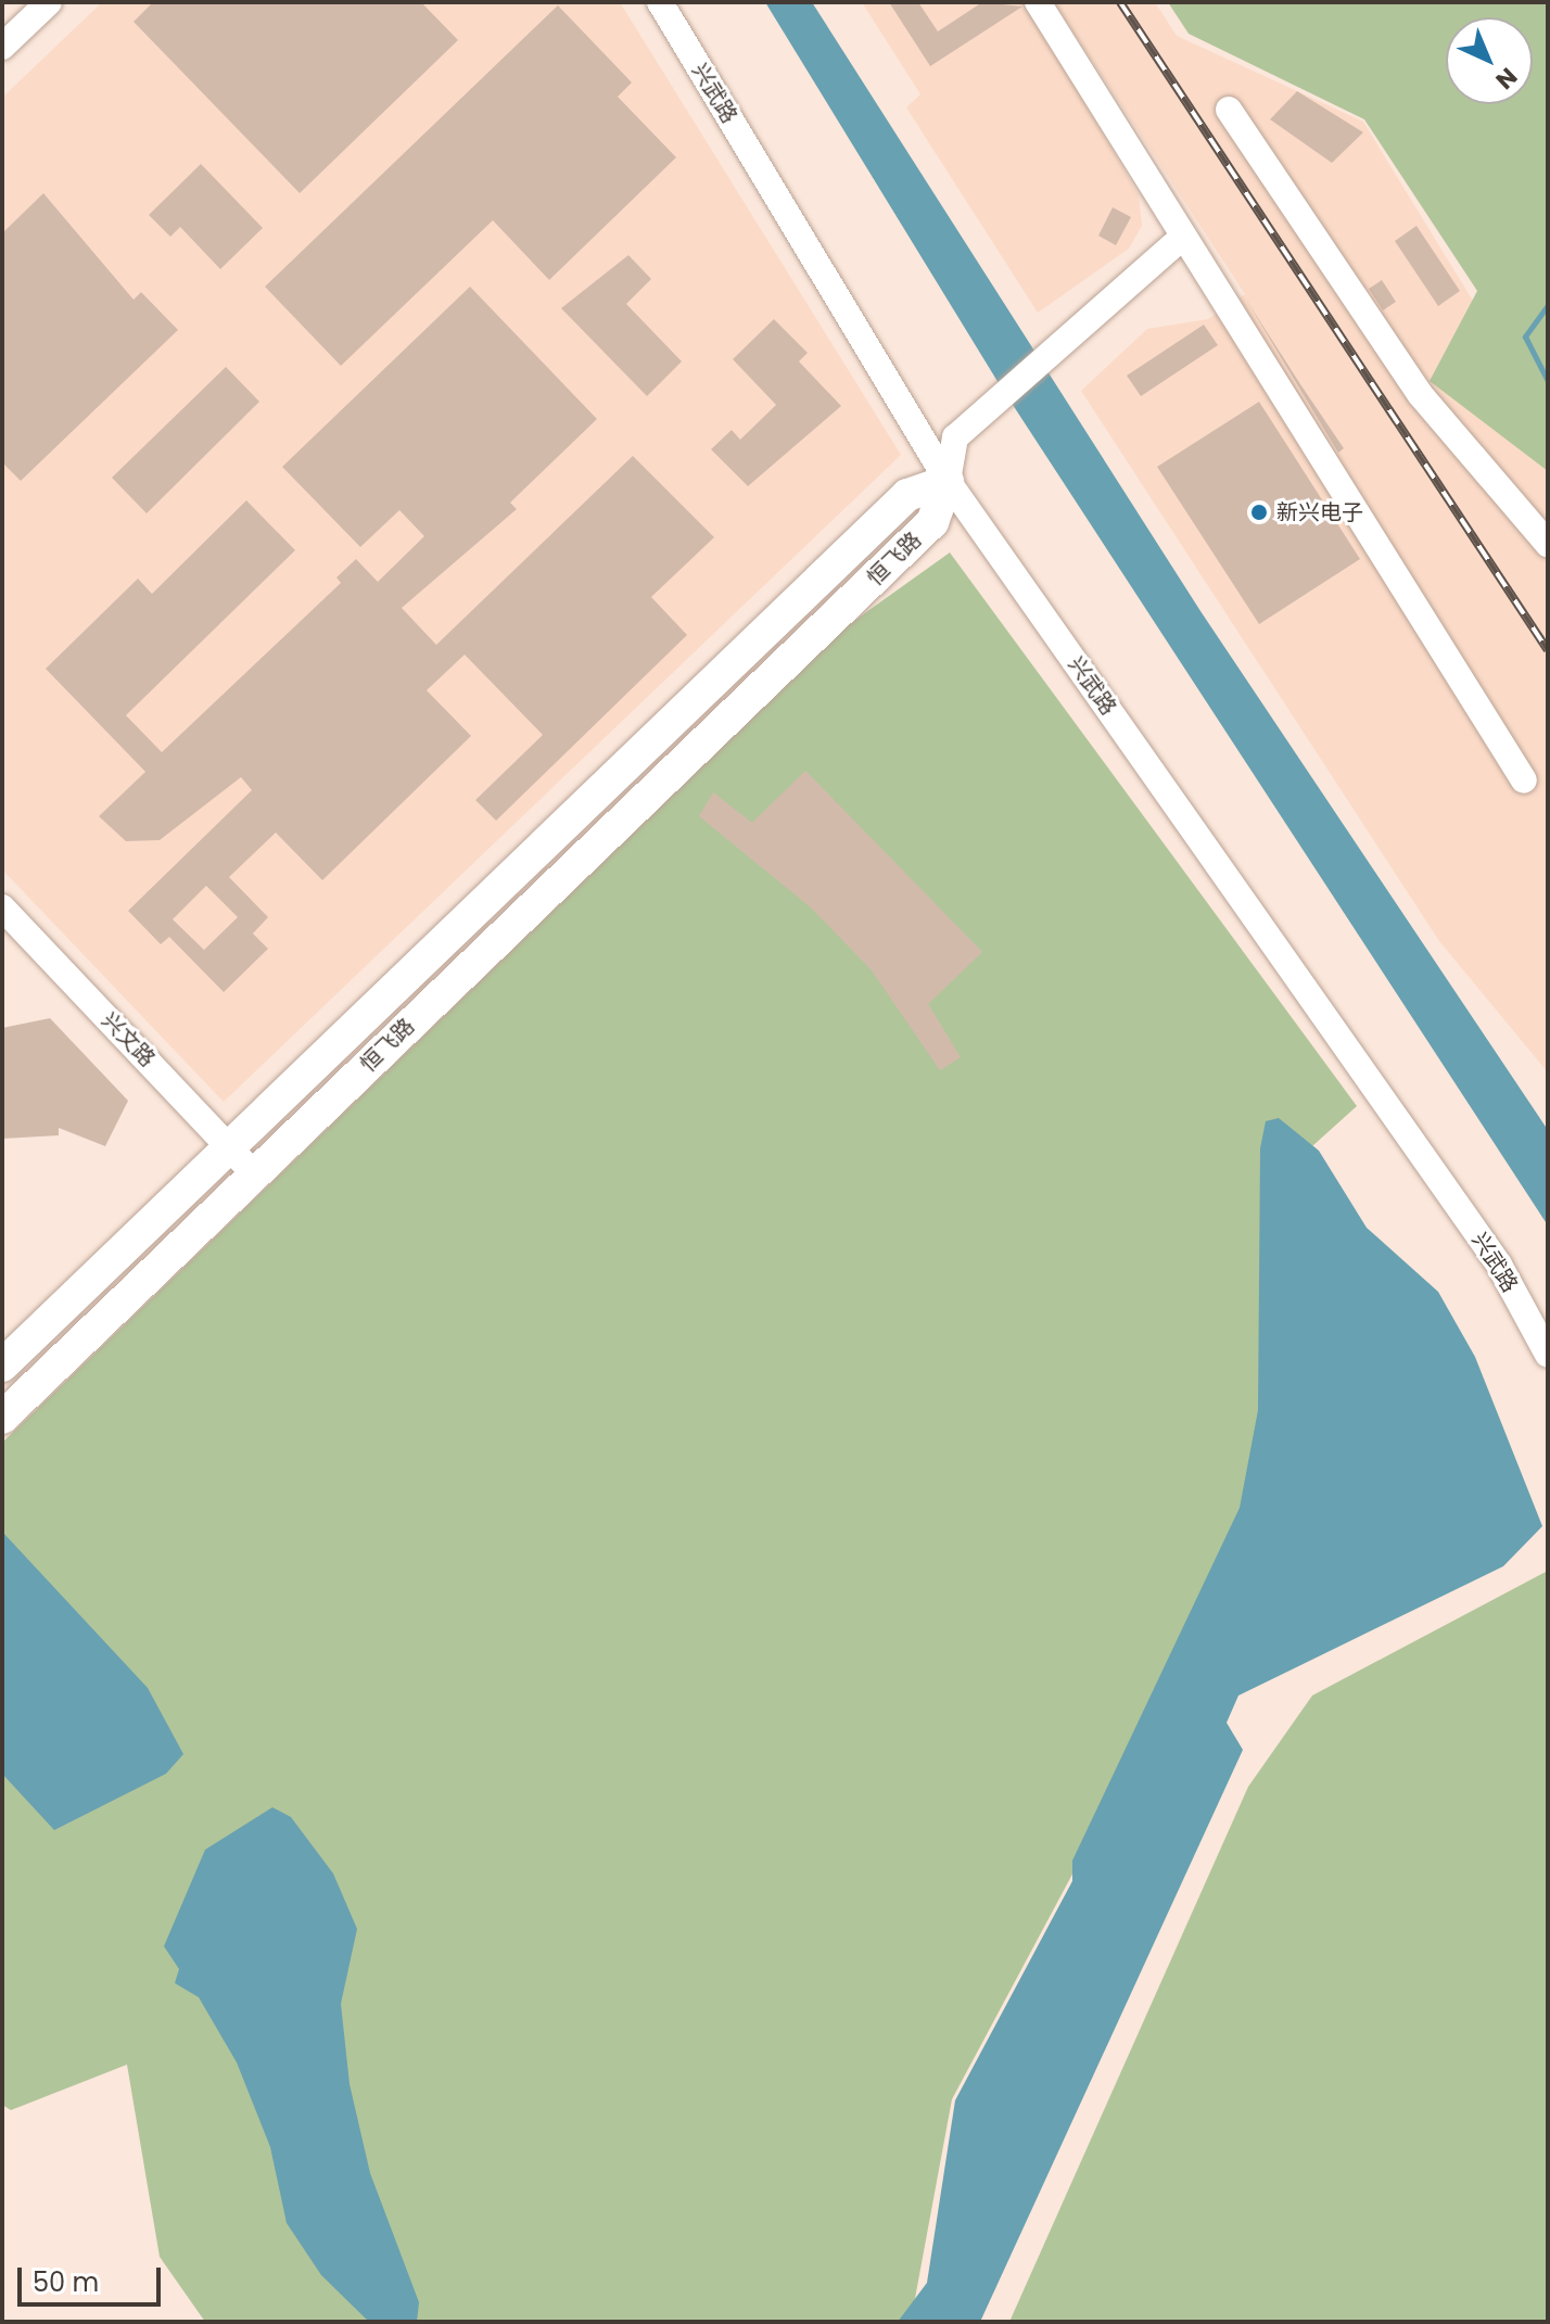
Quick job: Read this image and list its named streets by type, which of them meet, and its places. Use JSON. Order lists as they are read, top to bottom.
{
  "streets": {
    "main road": ["恒飞路"],
    "street": ["兴武路", "兴文路"]
  },
  "crossings": [
    ["兴武路", "恒飞路"],
    ["恒飞路", "兴文路"]
  ],
  "places": ["新兴电子"],
  "scale_bar": "50 m",
  "north": "bottom right"
}
